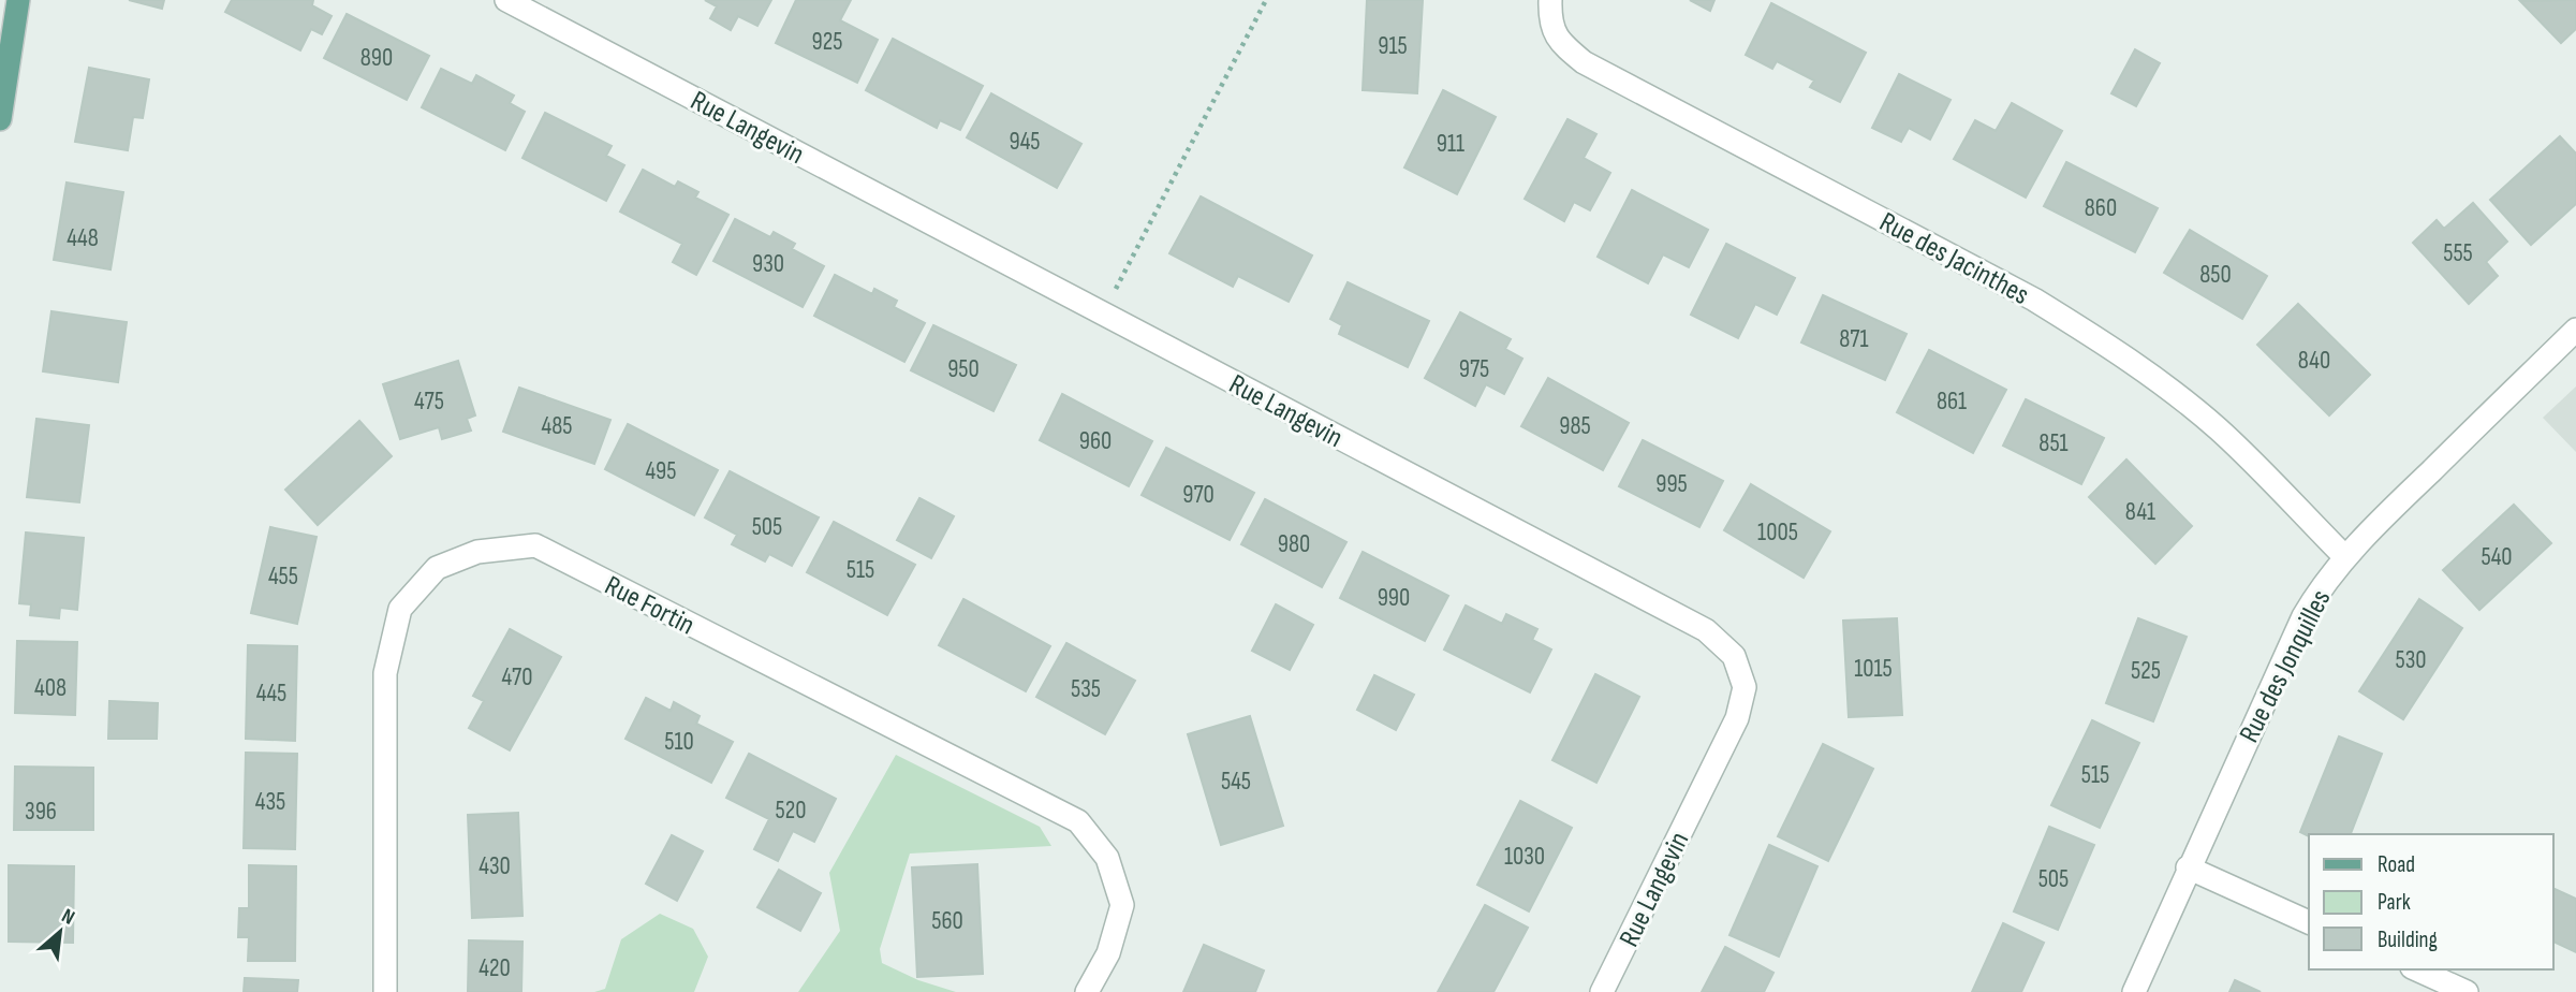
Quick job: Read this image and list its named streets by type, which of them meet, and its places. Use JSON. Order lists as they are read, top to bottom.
{
  "streets": {
    "street": [
      "Rue Langevin",
      "Rue des Jacinthes",
      "Rue Fortin",
      "Rue des Jonquilles"
    ]
  },
  "crossings": [
    ["Rue des Jacinthes", "Rue des Jonquilles"]
  ],
  "house_numbers": [
    "925",
    "915",
    "890",
    "945",
    "911",
    "860",
    "448",
    "555",
    "930",
    "850",
    "871",
    "840",
    "950",
    "975",
    "475",
    "861",
    "485",
    "985",
    "960",
    "851",
    "495",
    "995",
    "970",
    "841",
    "505",
    "1005",
    "980",
    "540",
    "515",
    "455",
    "990",
    "530",
    "1015",
    "525",
    "470",
    "408",
    "535",
    "445",
    "510",
    "515",
    "545",
    "435",
    "520",
    "396",
    "1030",
    "430",
    "505",
    "560",
    "420"
  ],
  "legend": ["Road", "Park", "Building"],
  "north": "top right"
}
